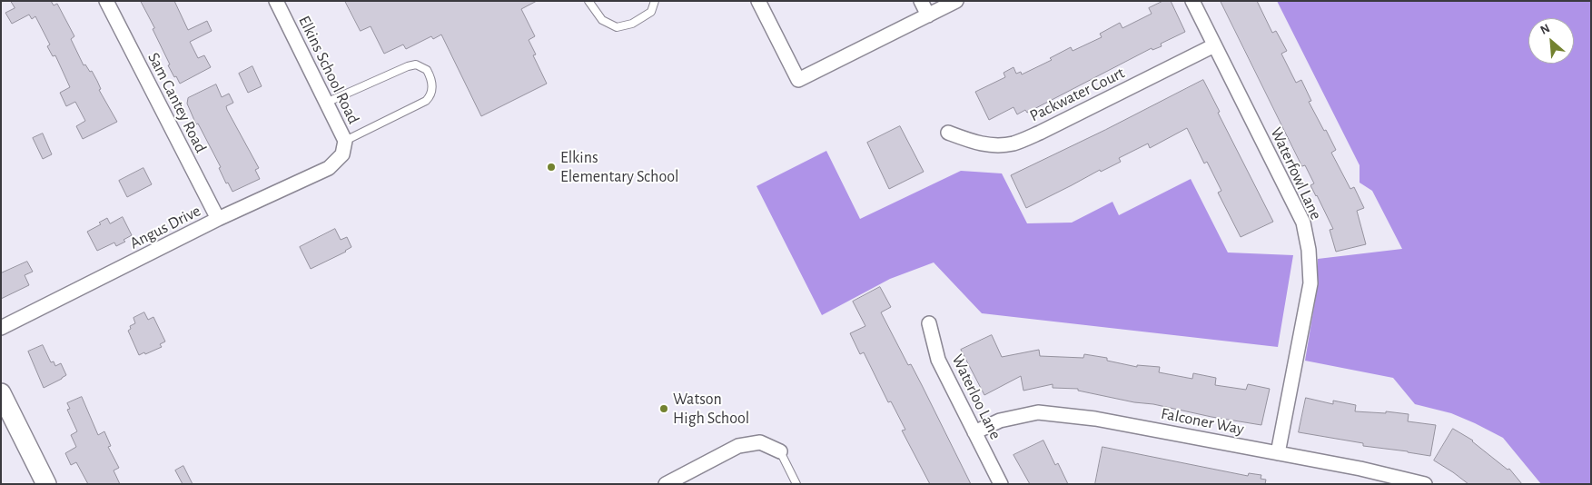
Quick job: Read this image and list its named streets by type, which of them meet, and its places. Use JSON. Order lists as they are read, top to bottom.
{
  "streets": {
    "street": [
      "Elkins School Road",
      "Packwater Court",
      "Sam Cantey Road",
      "Waterfowl Lane",
      "Angus Drive",
      "Waterloo Lane",
      "Falconer Way"
    ]
  },
  "crossings": [
    ["Elkins School Road", "Angus Drive"],
    ["Packwater Court", "Waterfowl Lane"],
    ["Sam Cantey Road", "Angus Drive"],
    ["Waterfowl Lane", "Falconer Way"],
    ["Waterloo Lane", "Falconer Way"]
  ],
  "places": ["Elkins Elementary School", "Watson High School"],
  "north": "top left"
}
